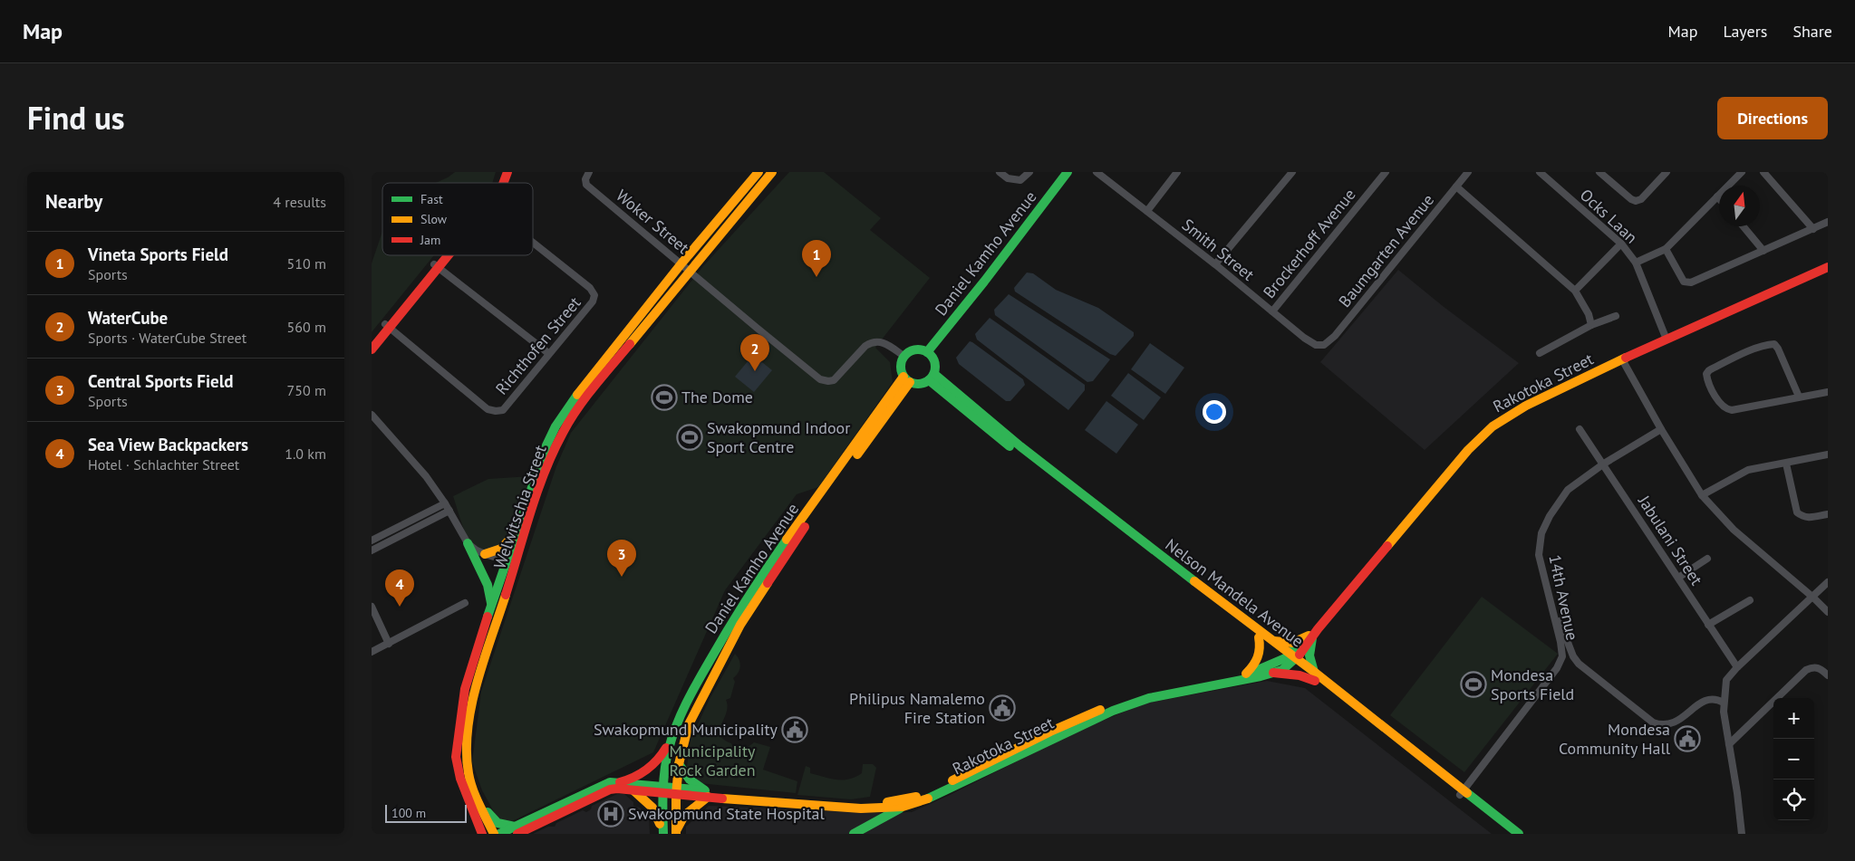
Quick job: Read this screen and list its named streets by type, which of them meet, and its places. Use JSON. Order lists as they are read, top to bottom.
{
  "streets": {
    "street": [
      "Ocks Laan",
      "Woker Street",
      "Brockerhoff Avenue",
      "Smith Street",
      "Baumgarten Avenue",
      "Daniel Kamho Avenue",
      "Richthofen Street",
      "Rakotoka Street",
      "Welwitschia Street",
      "Jabulani Street",
      "Nelson Mandela Avenue",
      "14th Avenue"
    ]
  },
  "crossings": [
    ["Ocks Laan", "Rakotoka Street"],
    ["Woker Street", "Daniel Kamho Avenue"],
    ["Woker Street", "Welwitschia Street"],
    ["Woker Street", "Nelson Mandela Avenue"],
    ["Brockerhoff Avenue", "Smith Street"],
    ["Smith Street", "Baumgarten Avenue"],
    ["Daniel Kamho Avenue", "Rakotoka Street"],
    ["Daniel Kamho Avenue", "Nelson Mandela Avenue"],
    ["Rakotoka Street", "Nelson Mandela Avenue"],
    ["Jabulani Street", "14th Avenue"],
    ["Nelson Mandela Avenue", "14th Avenue"]
  ],
  "parks": ["Municipality Rock Garden"],
  "places": {
    "sports": ["The Dome", "Swakopmund Indoor Sport Centre", "Mondesa Sports Field"],
    "public building": ["Philipus Namalemo Fire Station", "Swakopmund Municipality", "Mondesa Community Hall"],
    "hospital": ["Swakopmund State Hospital"]
  },
  "legend": ["Fast", "Slow", "Jam"],
  "scale_bar": "100 m",
  "north": "top",
  "page": {
    "header": "Map",
    "nav": ["Map", "Layers", "Share"],
    "title": "Find us",
    "buttons": "Directions",
    "heading": ["Nearby", "4 results"],
    "list": [
      {
        "mark": "1",
        "name": "Vineta Sports Field",
        "note": "Sports",
        "value": "510 m"
      },
      {
        "mark": "2",
        "name": "WaterCube",
        "note": "Sports · WaterCube Street",
        "value": "560 m"
      },
      {
        "mark": "3",
        "name": "Central Sports Field",
        "note": "Sports",
        "value": "750 m"
      },
      {
        "mark": "4",
        "name": "Sea View Backpackers",
        "note": "Hotel · Schlachter Street",
        "value": "1.0 km"
      }
    ],
    "pins": [
      "1",
      "2",
      "3",
      "4"
    ],
    "map_buttons": ["+", "−"],
    "scale": "100 m"
  }
}
